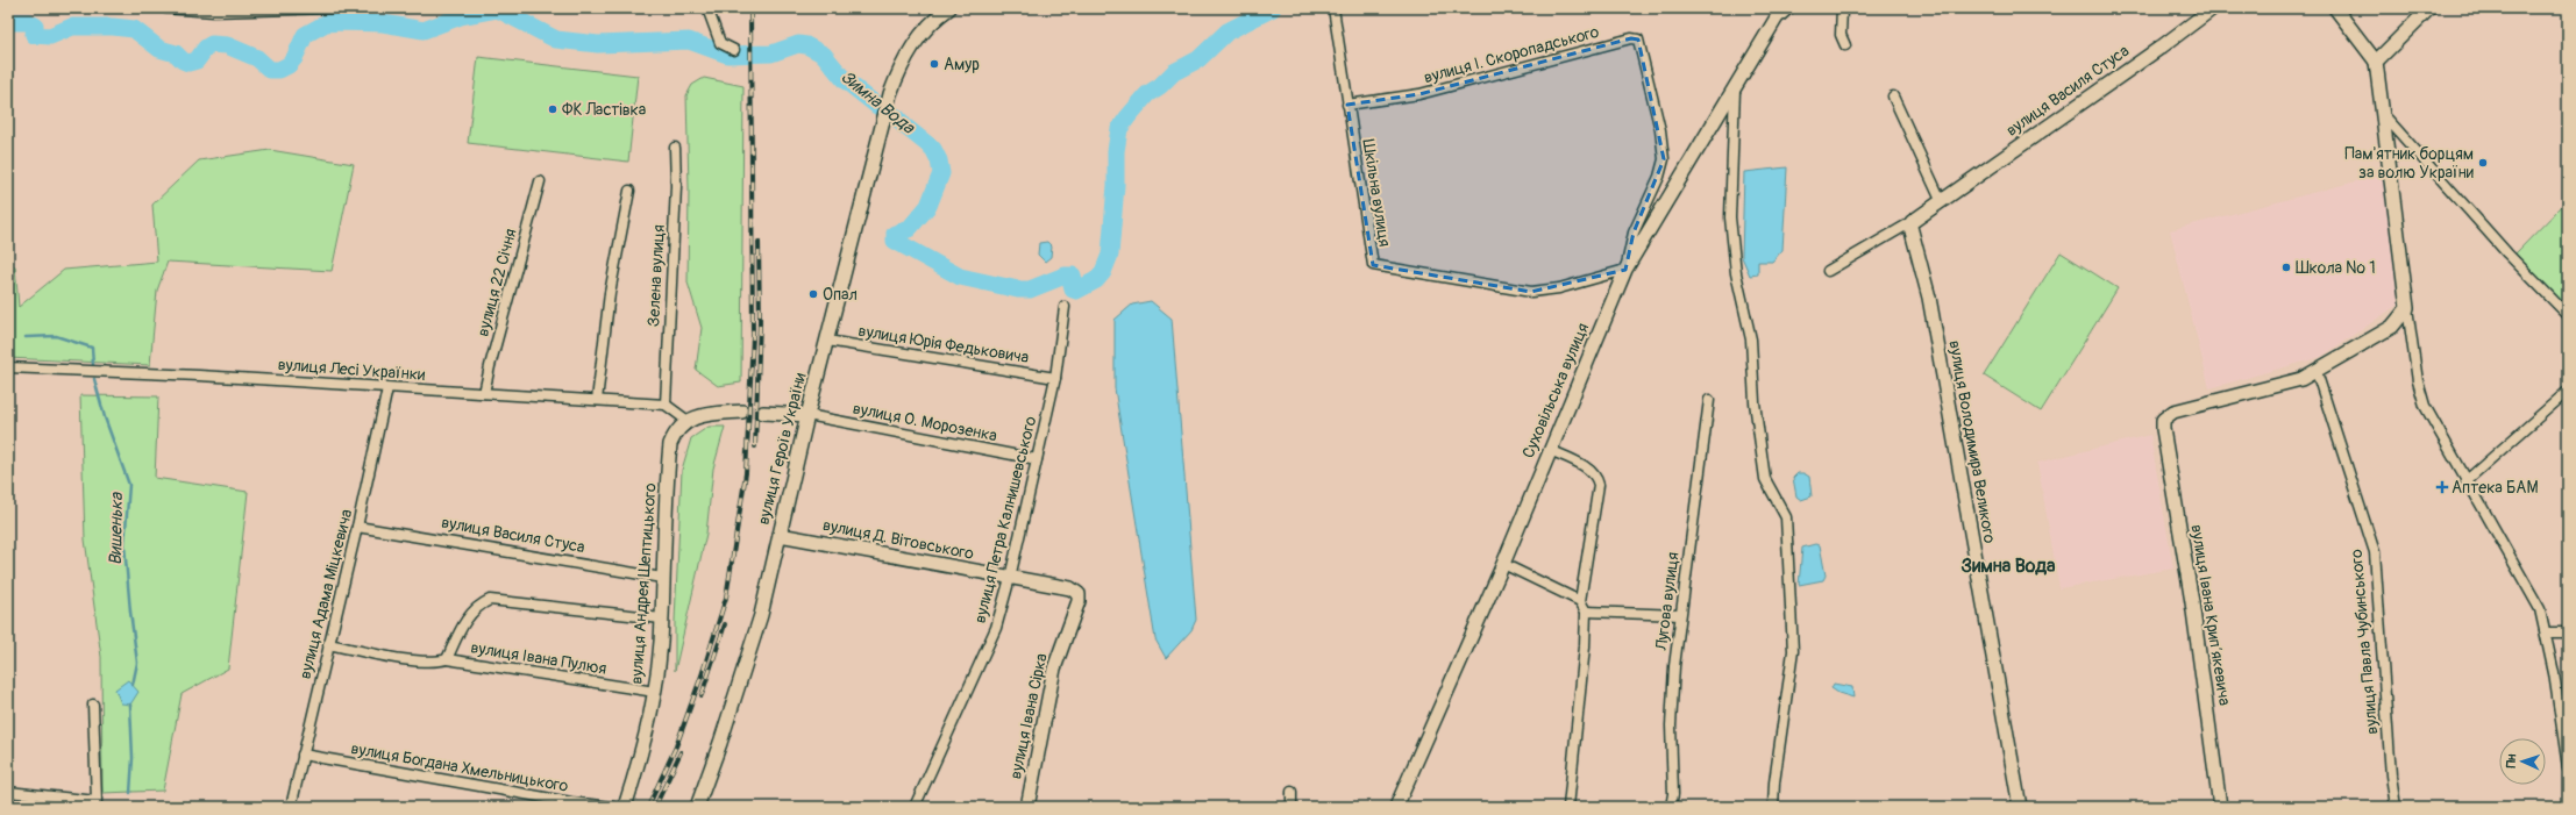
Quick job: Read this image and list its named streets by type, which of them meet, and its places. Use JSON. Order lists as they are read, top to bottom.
{
  "streets": {
    "street": [
      "вулиця І. Скоропадського",
      "вулиця Василя Стуса",
      "Шкільна вулиця",
      "Зелена вулиця",
      "вулиця 22 Січня",
      "вулиця Юрія Федьковича",
      "вулиця Лесі Українки",
      "Суховільська вулиця",
      "вулиця О. Морозенка",
      "вулиця Володимира Великого",
      "вулиця Героїв України",
      "вулиця Петра Калнишевського",
      "вулиця Д. Вітовського",
      "вулиця Андрея Шептицького",
      "вулиця Адама Міцкевича",
      "Лугова вулиця",
      "вулиця Івана Крипʼякевича",
      "вулиця Павла Чубинського",
      "вулиця Івана Пулюя",
      "вулиця Івана Сірка",
      "вулиця Богдана Хмельницького"
    ]
  },
  "crossings": [
    ["вулиця І. Скоропадського", "Шкільна вулиця"],
    ["вулиця І. Скоропадського", "Суховільська вулиця"],
    ["вулиця Василя Стуса", "вулиця Володимира Великого"],
    ["вулиця Василя Стуса", "вулиця Андрея Шептицького"],
    ["вулиця Василя Стуса", "вулиця Адама Міцкевича"],
    ["Шкільна вулиця", "Суховільська вулиця"],
    ["Зелена вулиця", "вулиця Лесі Українки"],
    ["вулиця 22 Січня", "вулиця Лесі Українки"],
    ["вулиця Юрія Федьковича", "вулиця Героїв України"],
    ["вулиця Юрія Федьковича", "вулиця Петра Калнишевського"],
    ["вулиця Лесі Українки", "вулиця Адама Міцкевича"],
    ["вулиця О. Морозенка", "вулиця Героїв України"],
    ["вулиця О. Морозенка", "вулиця Петра Калнишевського"],
    ["вулиця Героїв України", "вулиця Д. Вітовського"],
    ["вулиця Петра Калнишевського", "вулиця Д. Вітовського"],
    ["вулиця Петра Калнишевського", "вулиця Івана Сірка"],
    ["вулиця Д. Вітовського", "вулиця Івана Сірка"],
    ["вулиця Андрея Шептицького", "вулиця Івана Пулюя"],
    ["вулиця Адама Міцкевича", "вулиця Івана Пулюя"],
    ["вулиця Адама Міцкевича", "вулиця Богдана Хмельницького"],
    ["вулиця Івана Крипʼякевича", "вулиця Павла Чубинського"]
  ],
  "districts": ["Зимна Вода"],
  "water": ["Зимна Вода", "Вишенька"],
  "places": {
    "other": [
      "Амур",
      "ФК Ластівка",
      "Пам'ятник борцям за волю України",
      "Школа № 1",
      "Опал"
    ],
    "health": ["Аптека БАМ"]
  },
  "north": "left"
}
